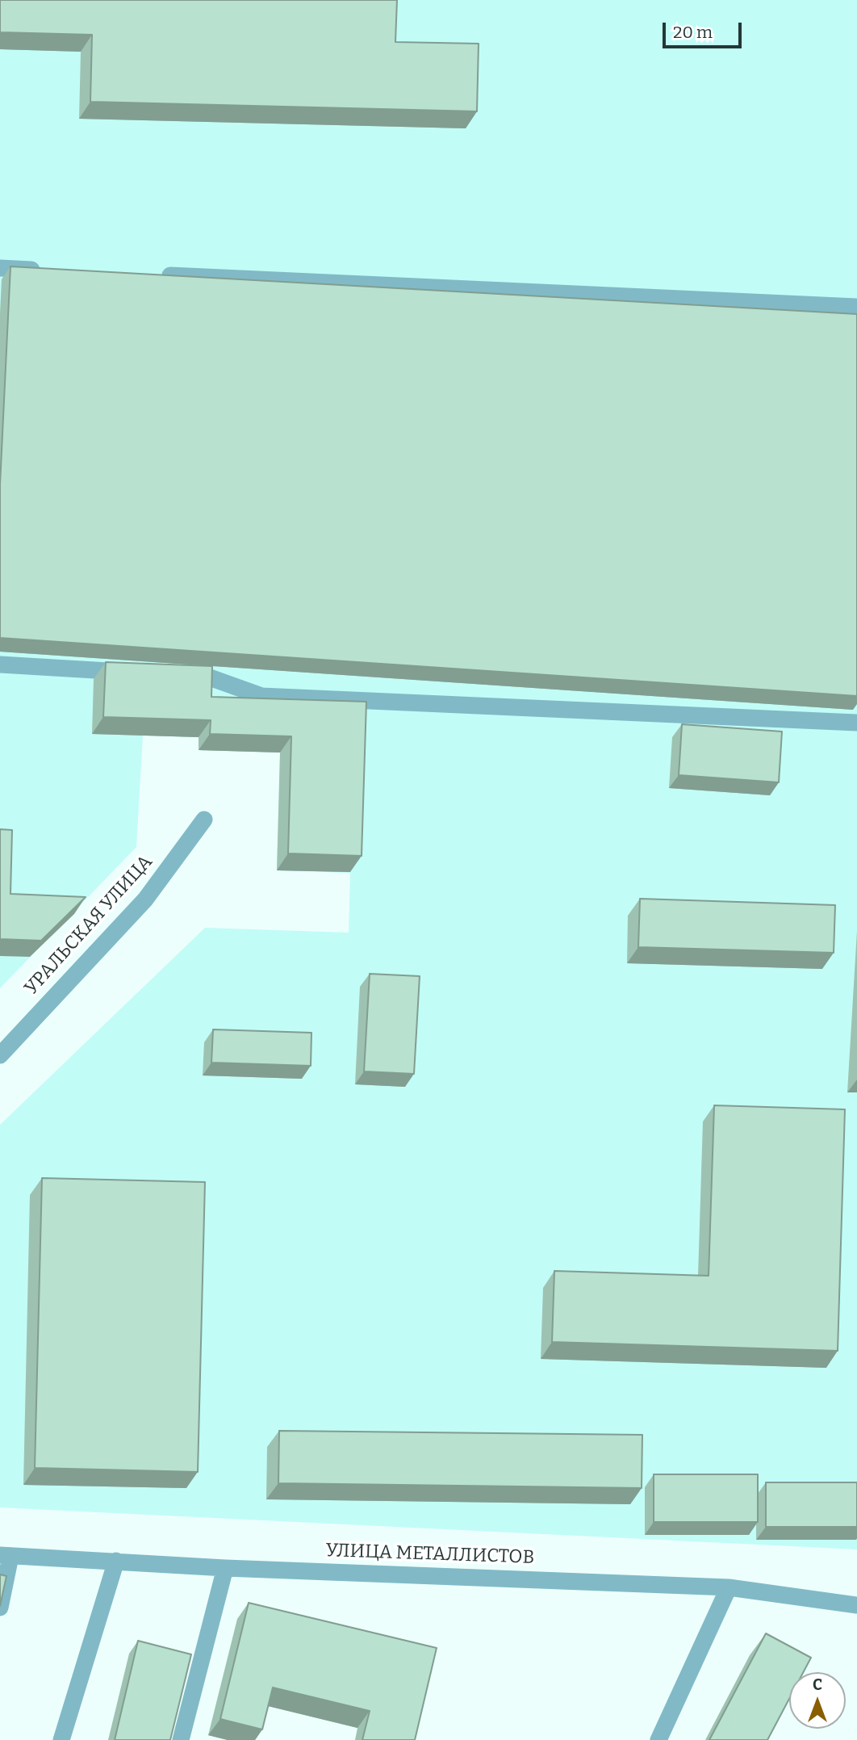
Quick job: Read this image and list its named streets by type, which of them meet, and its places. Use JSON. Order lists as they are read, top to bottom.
{
  "streets": {
    "street": ["УРАЛЬСКАЯ УЛИЦА", "УЛИЦА МЕТАЛЛИСТОВ"]
  },
  "scale_bar": "20 m",
  "north": "top"
}
